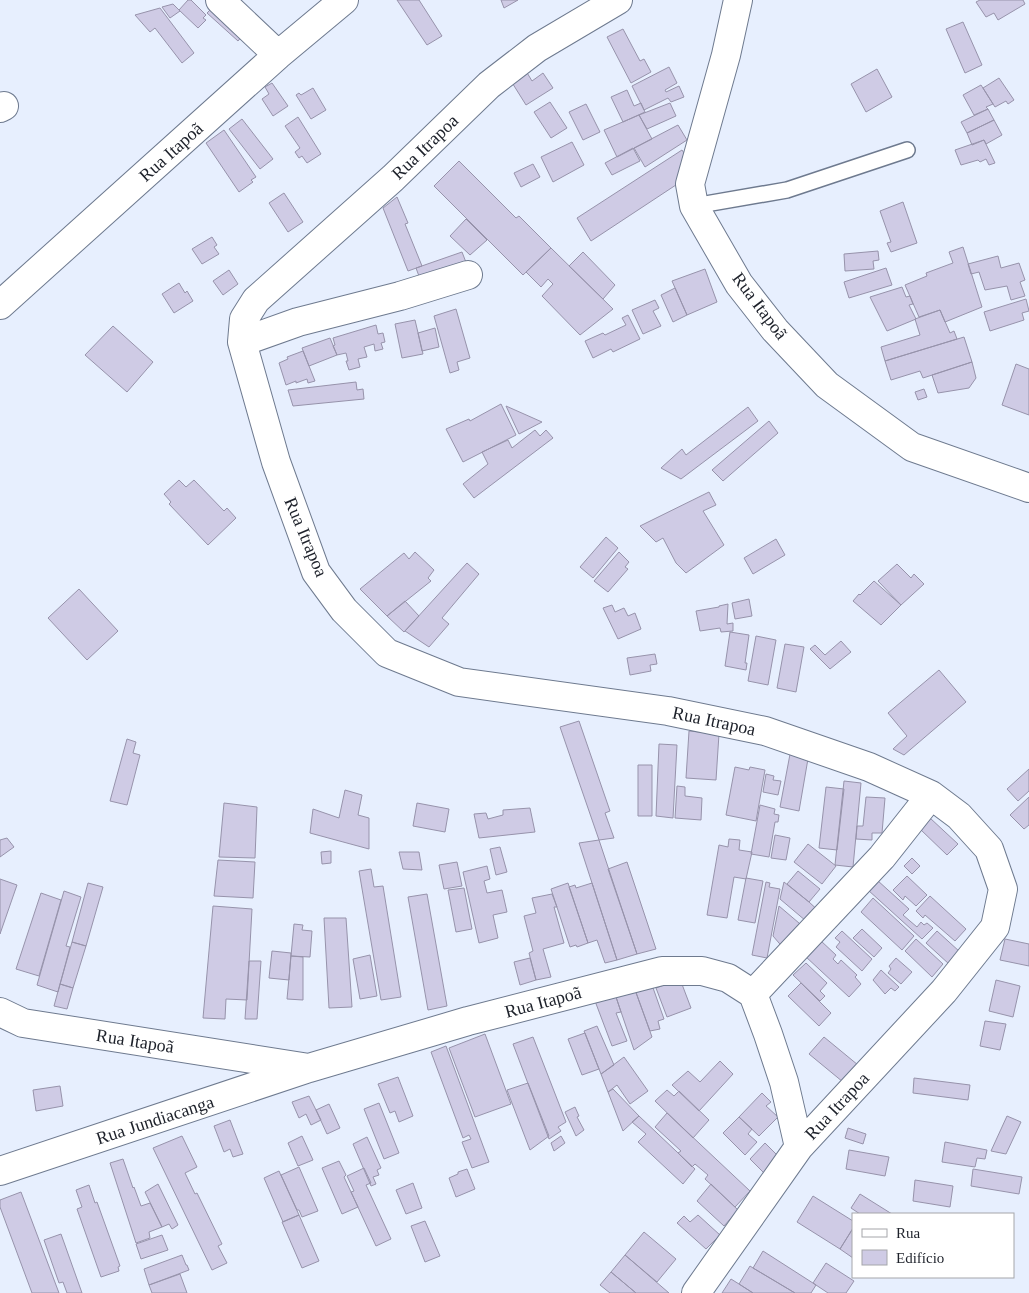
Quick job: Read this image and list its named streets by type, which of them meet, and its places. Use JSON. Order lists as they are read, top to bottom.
{
  "streets": {
    "street": ["Rua Itrapoa", "Rua Itapoã", "Rua Jundiacanga"]
  },
  "crossings": [
    ["Rua Itapoã", "Rua Jundiacanga"]
  ],
  "legend": ["Rua", "Edifício"]
}
